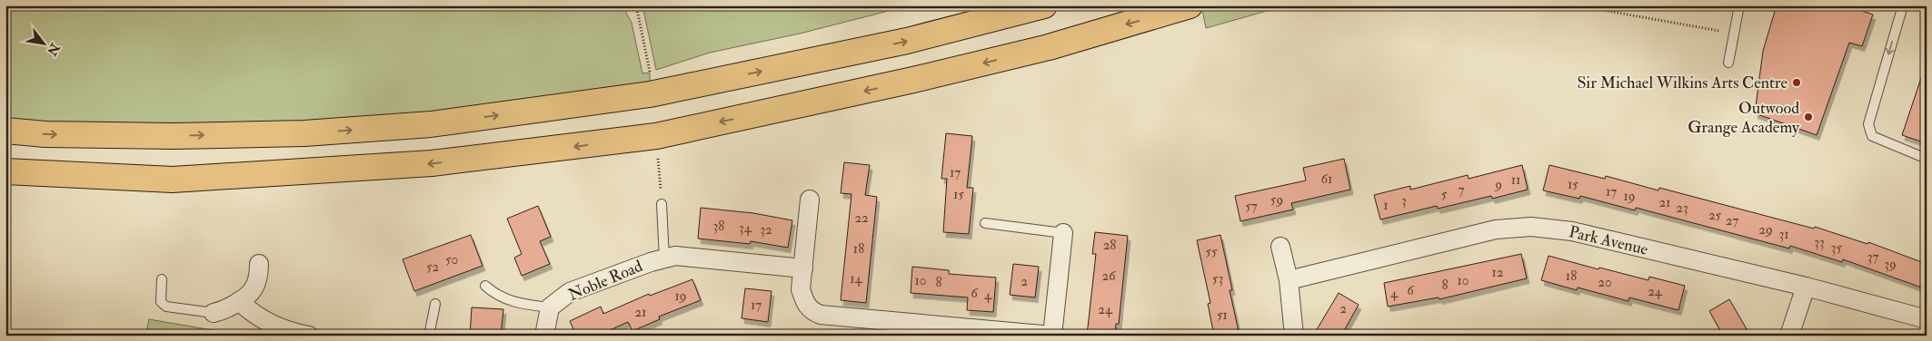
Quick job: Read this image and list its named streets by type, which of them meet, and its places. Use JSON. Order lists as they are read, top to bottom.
{
  "streets": {
    "street": ["Park Avenue", "Noble Road"]
  },
  "places": ["Sir Michael Wilkins Arts Centre", "Outwood Grange Academy"],
  "house_numbers": [
    "17",
    "61",
    "11",
    "9",
    "15",
    "7",
    "17",
    "15",
    "5",
    "19",
    "59",
    "3",
    "21",
    "1",
    "57",
    "23",
    "25",
    "22",
    "27",
    "38",
    "34",
    "32",
    "29",
    "31",
    "33",
    "28",
    "35",
    "18",
    "55",
    "37",
    "50",
    "39",
    "52",
    "12",
    "26",
    "18",
    "14",
    "53",
    "10",
    "10",
    "2",
    "8",
    "20",
    "8",
    "6",
    "24",
    "6",
    "4",
    "4",
    "19",
    "17",
    "2",
    "24",
    "21",
    "51"
  ],
  "north": "bottom right"
}
